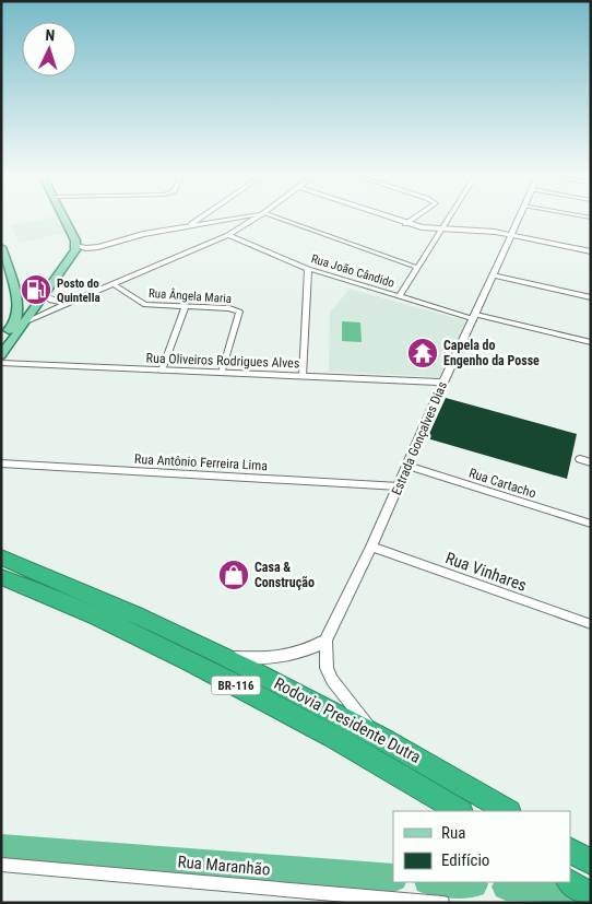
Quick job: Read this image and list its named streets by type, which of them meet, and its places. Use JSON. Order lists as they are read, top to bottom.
{
  "streets": {
    "highway": ["BR-116", "Rodovia Presidente Dutra"],
    "street": [
      "Rua João Cândido",
      "Rua Ângela Maria",
      "Rua Oliveiros Rodrigues Alves",
      "Estrada Gonçalves Dias",
      "Rua Antônio Ferreira Lima",
      "Rua Cartacho",
      "Rua Vinhares",
      "Rua Maranhão"
    ]
  },
  "crossings": [
    ["Rua João Cândido", "Estrada Gonçalves Dias"],
    ["Rua Ângela Maria", "Rua Oliveiros Rodrigues Alves"],
    ["Rua Oliveiros Rodrigues Alves", "Estrada Gonçalves Dias"],
    ["Estrada Gonçalves Dias", "Rua Antônio Ferreira Lima"],
    ["Estrada Gonçalves Dias", "Rua Cartacho"],
    ["Estrada Gonçalves Dias", "Rua Vinhares"],
    ["Estrada Gonçalves Dias", "Rodovia Presidente Dutra"]
  ],
  "places": {
    "fuel station": ["Posto do Quintella"],
    "temple": ["Capela do Engenho da Posse"],
    "shop": ["Casa & Construção"]
  },
  "legend": ["Rua", "Edifício"],
  "north": "top"
}
